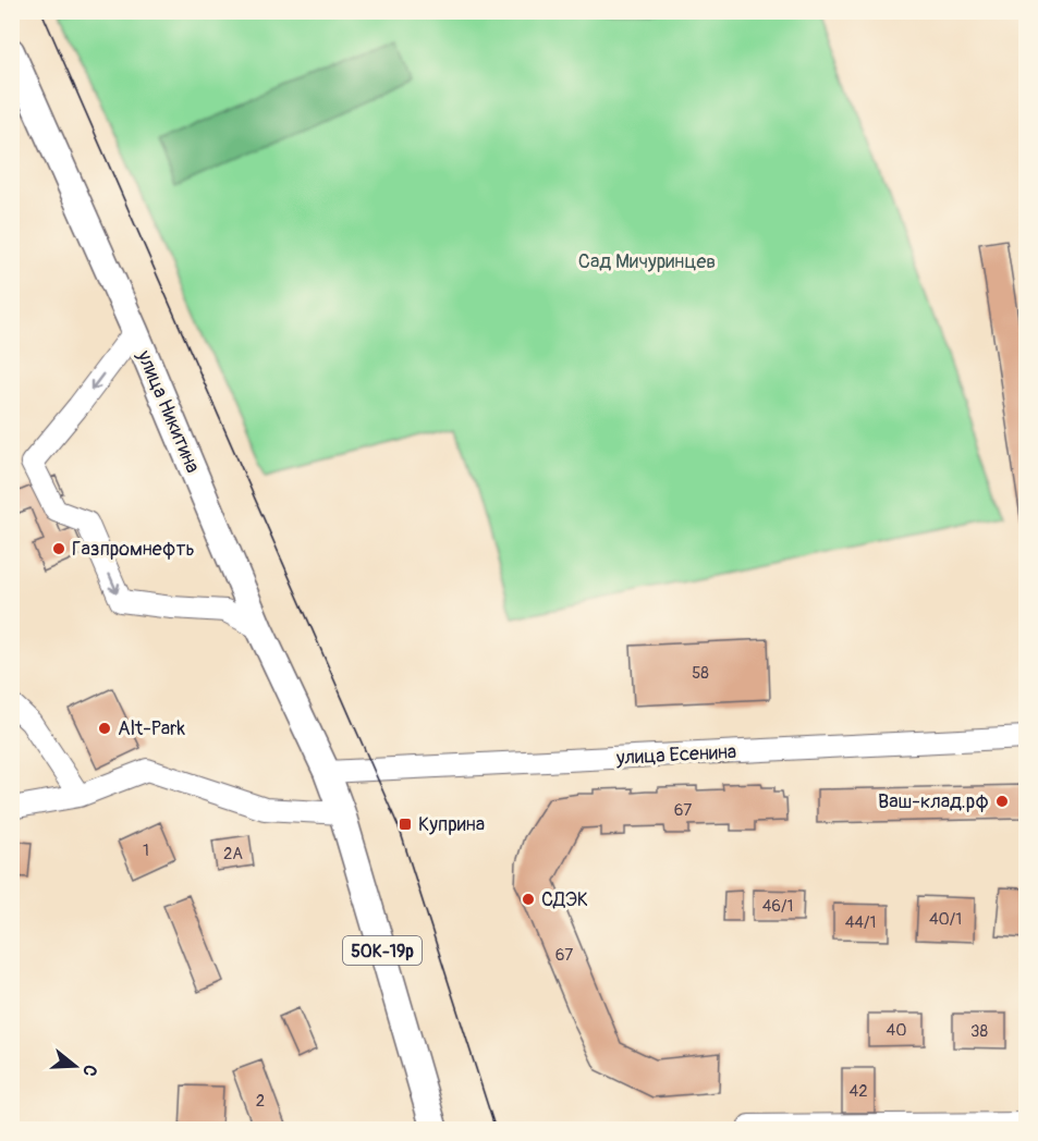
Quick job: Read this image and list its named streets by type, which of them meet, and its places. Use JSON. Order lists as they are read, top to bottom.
{
  "streets": {
    "main road": ["улица Никитина", "50К-19р"],
    "street": ["улица Есенина"]
  },
  "crossings": [
    ["улица Никитина", "улица Есенина"],
    ["улица Никитина", "50К-19р"],
    ["улица Есенина", "50К-19р"]
  ],
  "parks": ["Сад Мичуринцев"],
  "places": {
    "other": [
      "Газпромнефть",
      "Alt-Park",
      "Ваш-клад.рф",
      "СДЭК"
    ],
    "transit": ["Куприна"]
  },
  "house_numbers": [
    "58",
    "67",
    "1",
    "2А",
    "46/1",
    "40/1",
    "44/1",
    "67",
    "40",
    "38",
    "42",
    "2"
  ],
  "north": "right"
}
